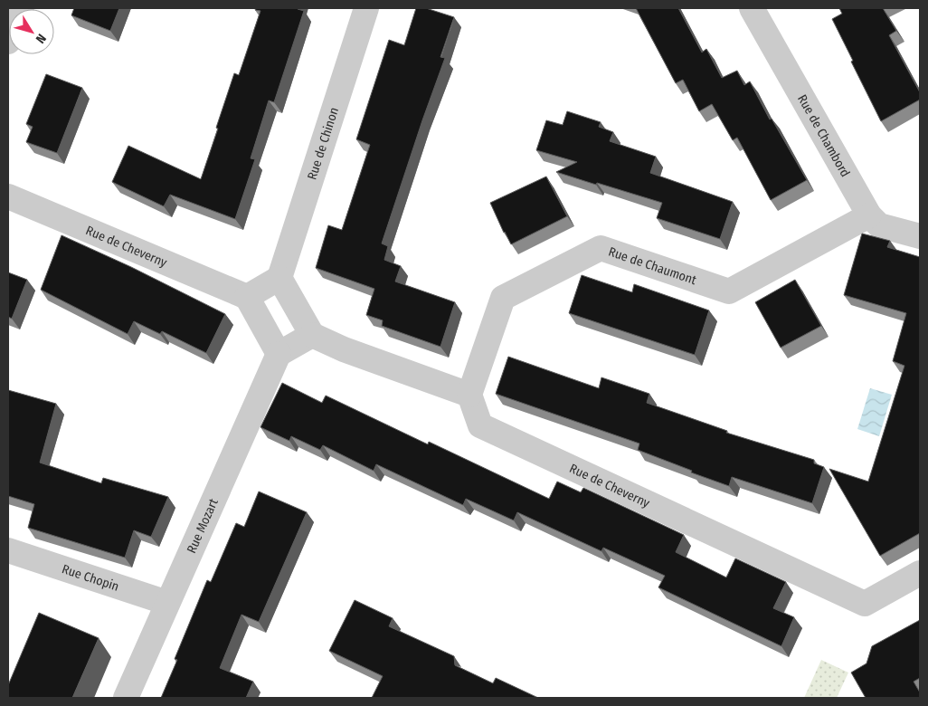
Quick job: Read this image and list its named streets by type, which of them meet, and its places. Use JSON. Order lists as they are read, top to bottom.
{
  "streets": {
    "street": [
      "Rue de Chambord",
      "Rue de Chinon",
      "Rue de Cheverny",
      "Rue de Chaumont",
      "Rue Mozart",
      "Rue Chopin"
    ]
  },
  "crossings": [
    ["Rue de Chambord", "Rue de Chaumont"],
    ["Rue de Cheverny", "Rue de Chaumont"],
    ["Rue Mozart", "Rue Chopin"]
  ],
  "north": "bottom right"
}
